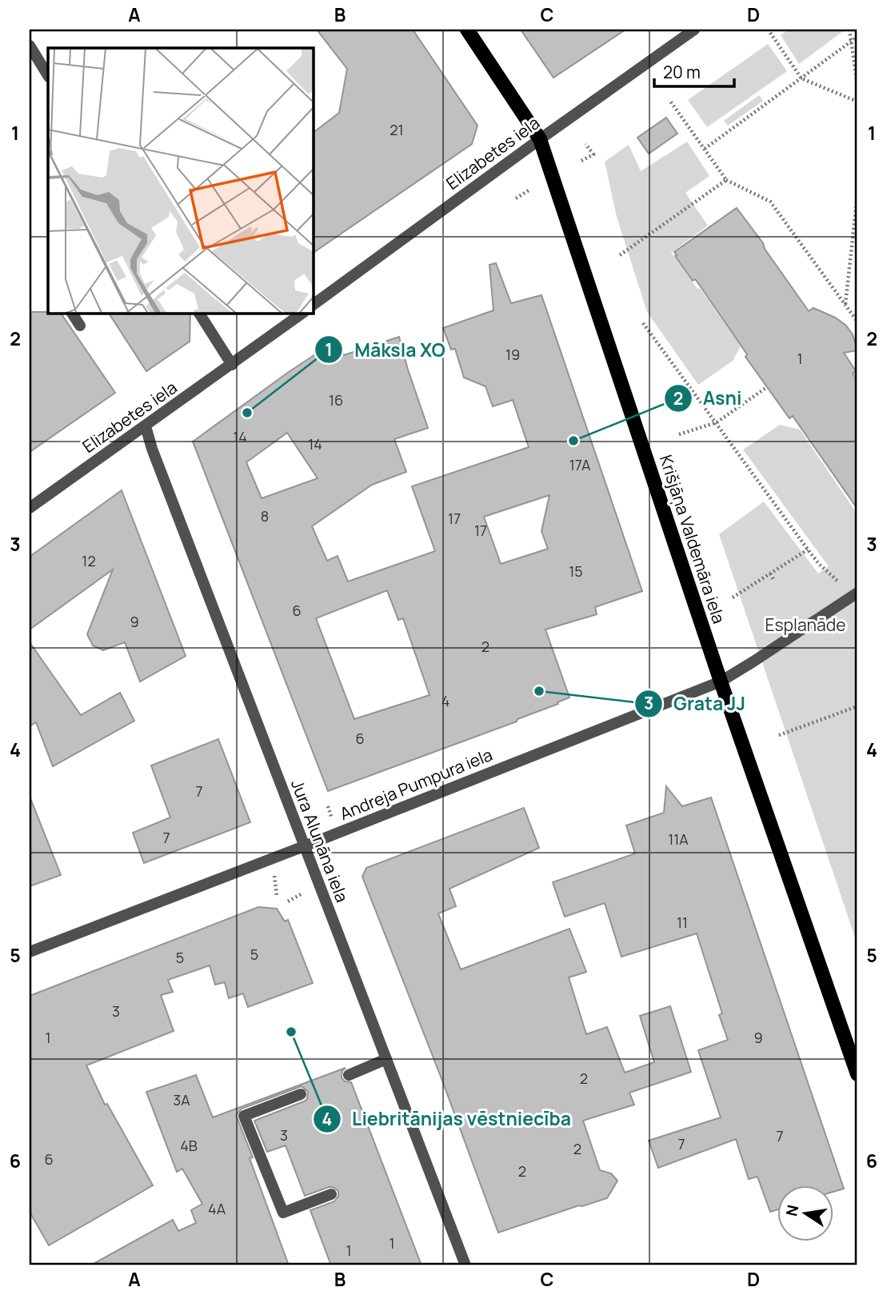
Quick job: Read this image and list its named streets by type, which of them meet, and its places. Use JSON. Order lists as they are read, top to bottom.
{
  "streets": {
    "main road": ["Krišjāņa Valdemāra iela"],
    "street": ["Elizabetes iela", "Andreja Pumpura iela", "Jura Alunāna iela"]
  },
  "crossings": [
    ["Elizabetes iela", "Krišjāņa Valdemāra iela"],
    ["Elizabetes iela", "Jura Alunāna iela"],
    ["Krišjāņa Valdemāra iela", "Andreja Pumpura iela"],
    ["Andreja Pumpura iela", "Jura Alunāna iela"]
  ],
  "parks": ["Esplanāde"],
  "places": [
    "Māksla XO",
    "Asni",
    "Grata JJ",
    "Liebritānijas vēstniecība"
  ],
  "house_numbers": [
    "21",
    "19",
    "1",
    "16",
    "14",
    "14",
    "17A",
    "8",
    "17",
    "17",
    "12",
    "15",
    "6",
    "9",
    "2",
    "4",
    "6",
    "7",
    "7",
    "11A",
    "11",
    "5",
    "5",
    "3",
    "1",
    "9",
    "2",
    "3A",
    "3",
    "7",
    "7",
    "4B",
    "2",
    "6",
    "2",
    "4A",
    "1",
    "1"
  ],
  "scale_bar": "20 m",
  "north": "left",
  "grid": {
    "columns": [
      "A",
      "B",
      "C",
      "D"
    ],
    "rows": [
      "1",
      "2",
      "3",
      "4",
      "5",
      "6"
    ]
  }
}
